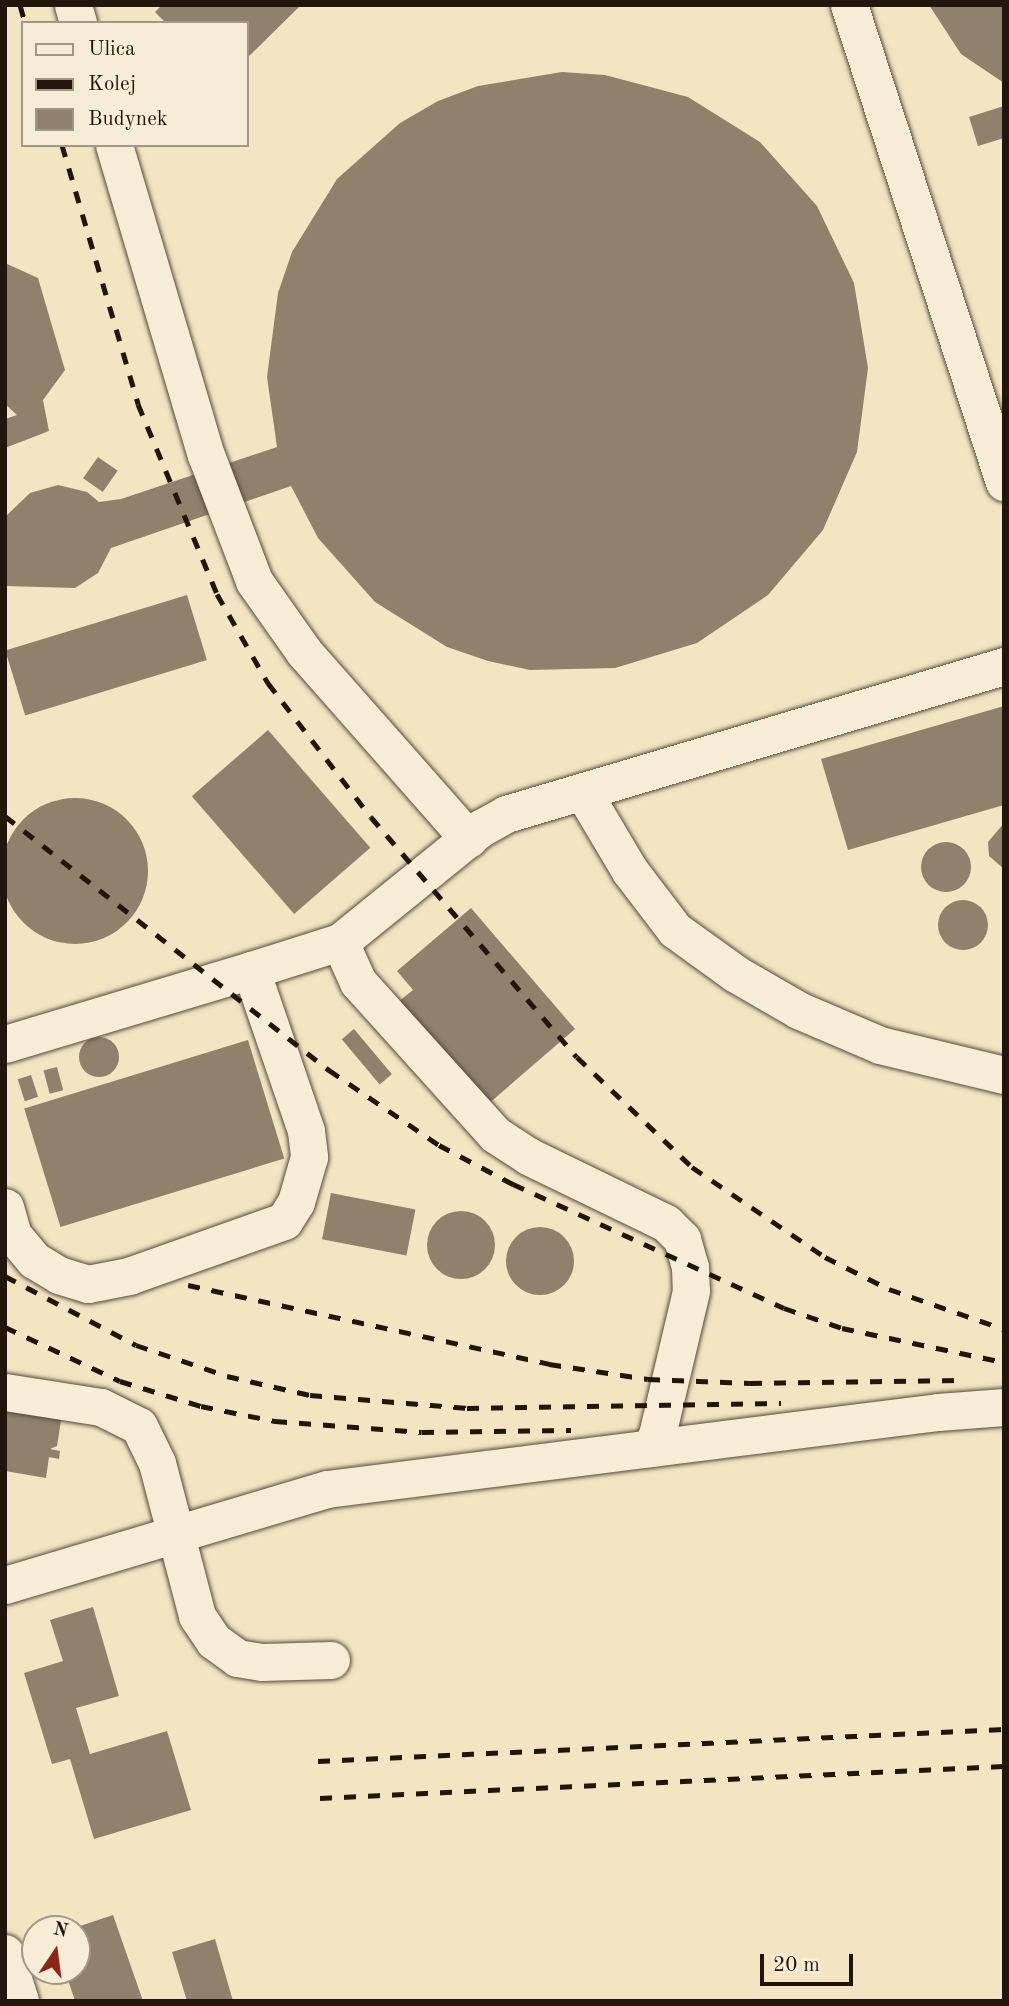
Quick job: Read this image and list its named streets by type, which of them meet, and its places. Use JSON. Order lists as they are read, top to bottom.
{
  "legend": ["Ulica", "Kolej", "Budynek"],
  "scale_bar": "20 m",
  "north": "top"
}
